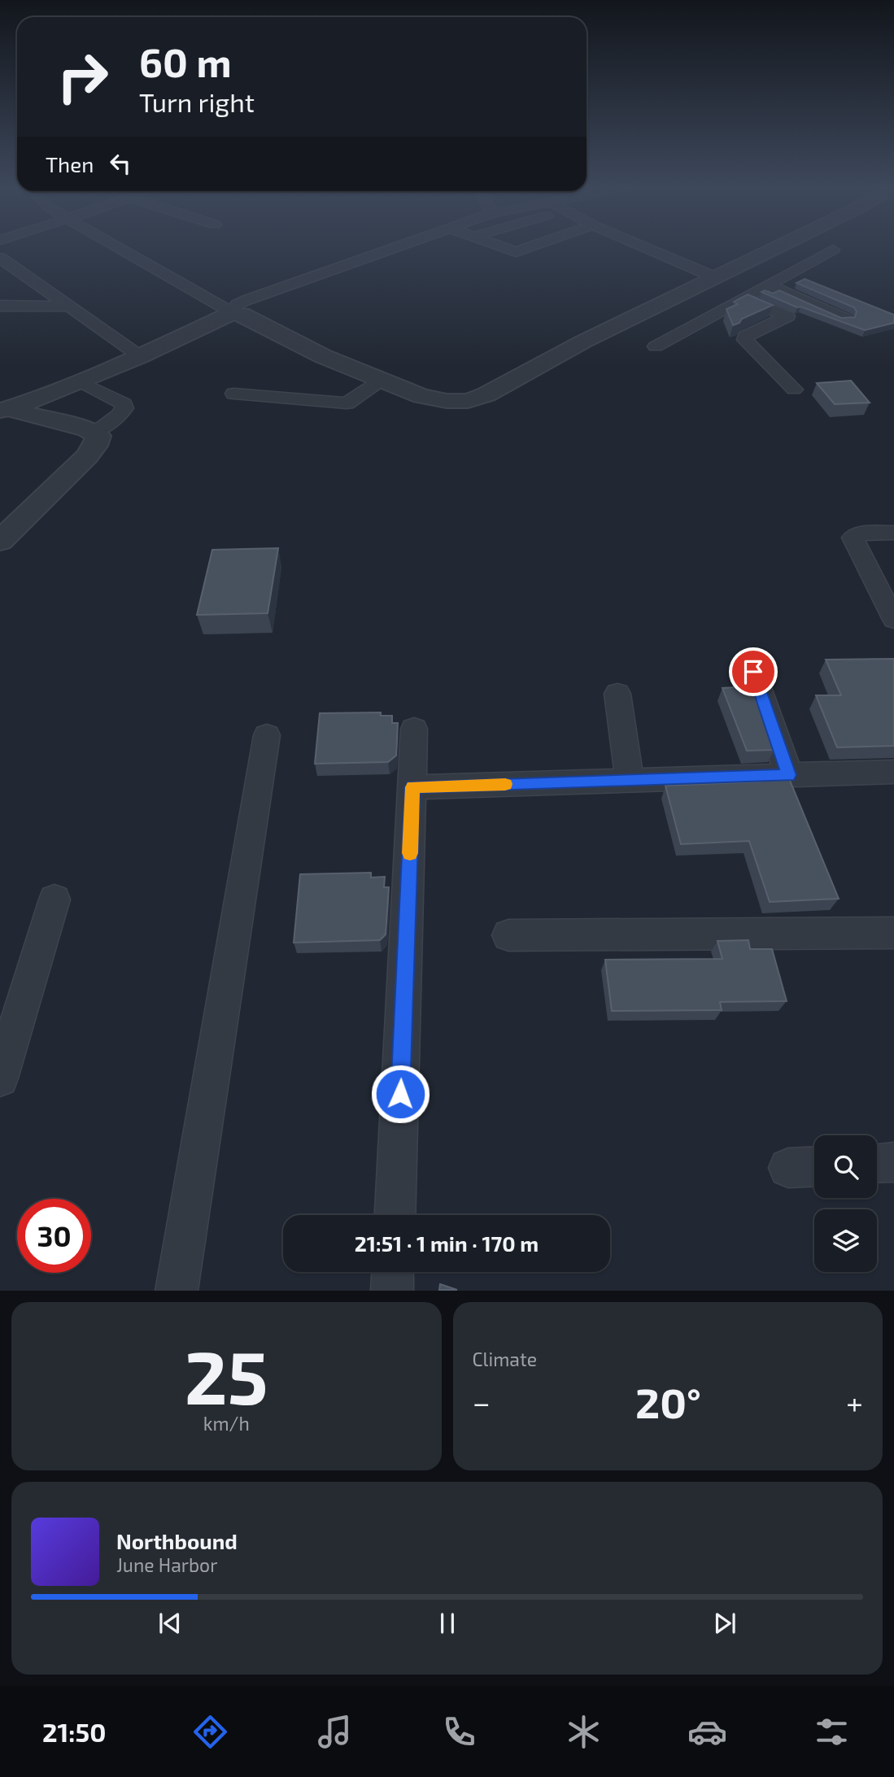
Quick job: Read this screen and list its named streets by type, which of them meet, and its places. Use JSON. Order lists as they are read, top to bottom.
{
  "page": {
    "turn": ["60 m", "Turn right"],
    "then": "Then",
    "limit": "30",
    "trip": "21:51 · 1 min · 170 m",
    "tile": [
      ["25", "km/h"],
      "Climate"
    ],
    "heat": ["−", "20°", "+"],
    "song": ["Northbound", "June Harbor"],
    "tabs": "21:50"
  }
}
